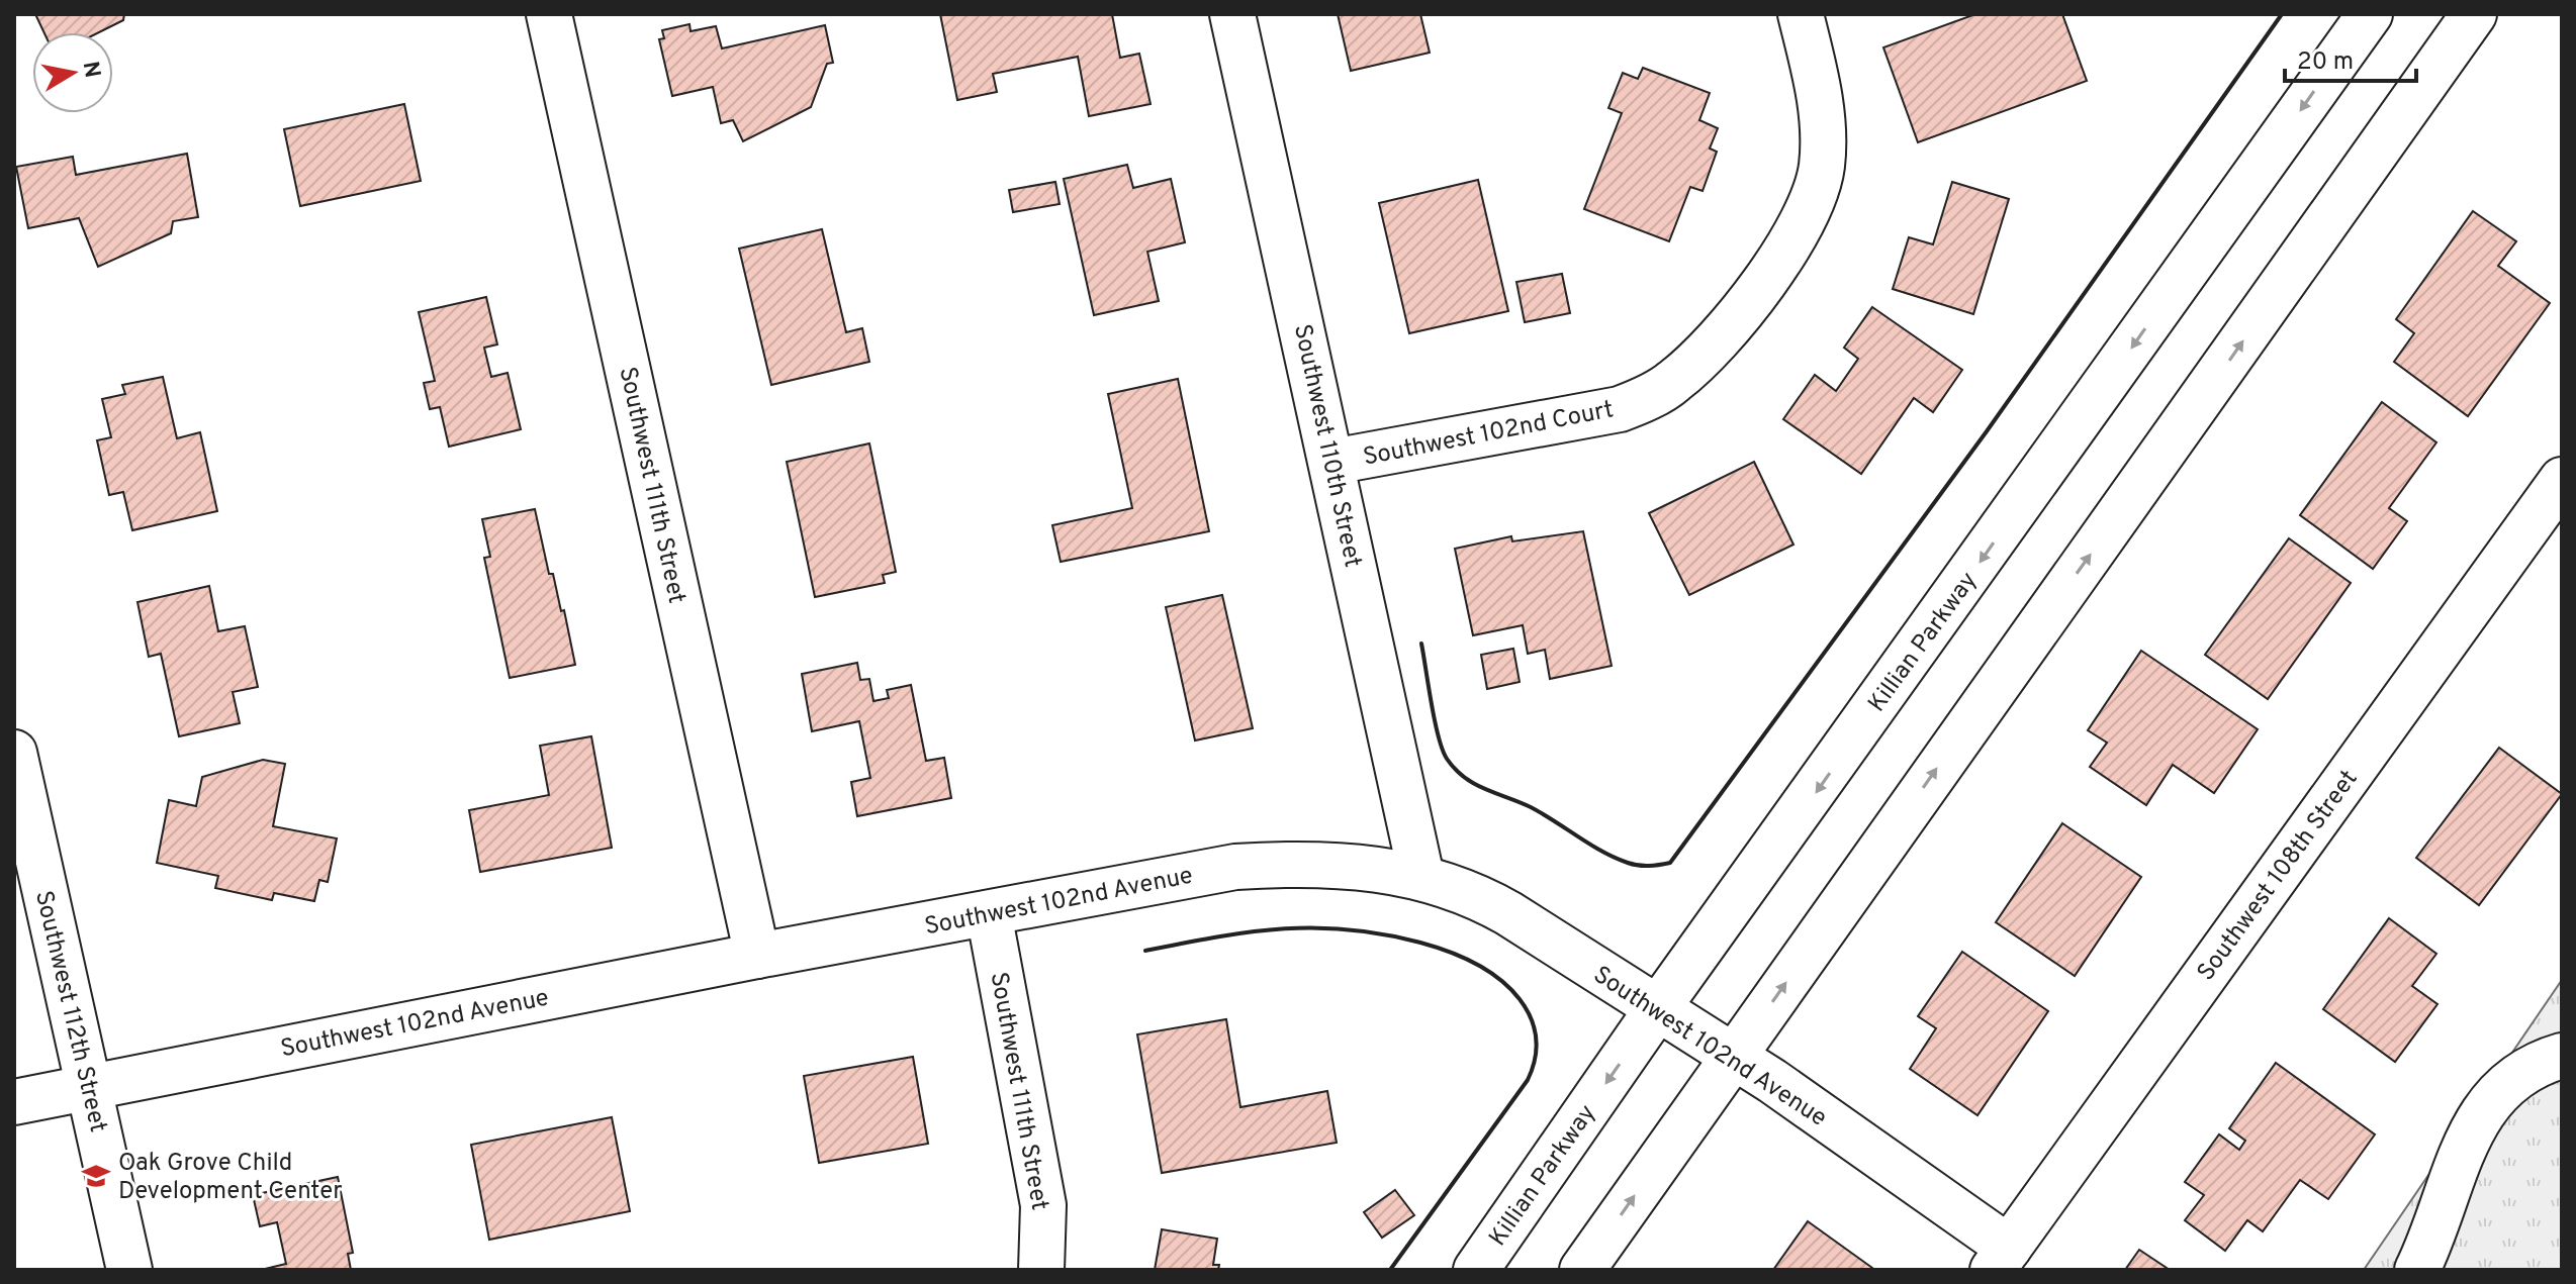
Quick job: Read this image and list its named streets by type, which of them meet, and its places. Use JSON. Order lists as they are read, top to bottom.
{
  "streets": {
    "street": [
      "Southwest 102nd Court",
      "Southwest 110th Street",
      "Southwest 111th Street",
      "Killian Parkway",
      "Southwest 108th Street",
      "Southwest 102nd Avenue",
      "Southwest 112th Street"
    ]
  },
  "crossings": [
    ["Southwest 102nd Court", "Southwest 110th Street"],
    ["Southwest 110th Street", "Southwest 102nd Avenue"],
    ["Southwest 111th Street", "Southwest 102nd Avenue"],
    ["Killian Parkway", "Southwest 102nd Avenue"],
    ["Southwest 108th Street", "Southwest 102nd Avenue"],
    ["Southwest 102nd Avenue", "Southwest 112th Street"]
  ],
  "places": {
    "school or university": ["Oak Grove Child Development Center"]
  },
  "scale_bar": "20 m",
  "north": "right"
}
